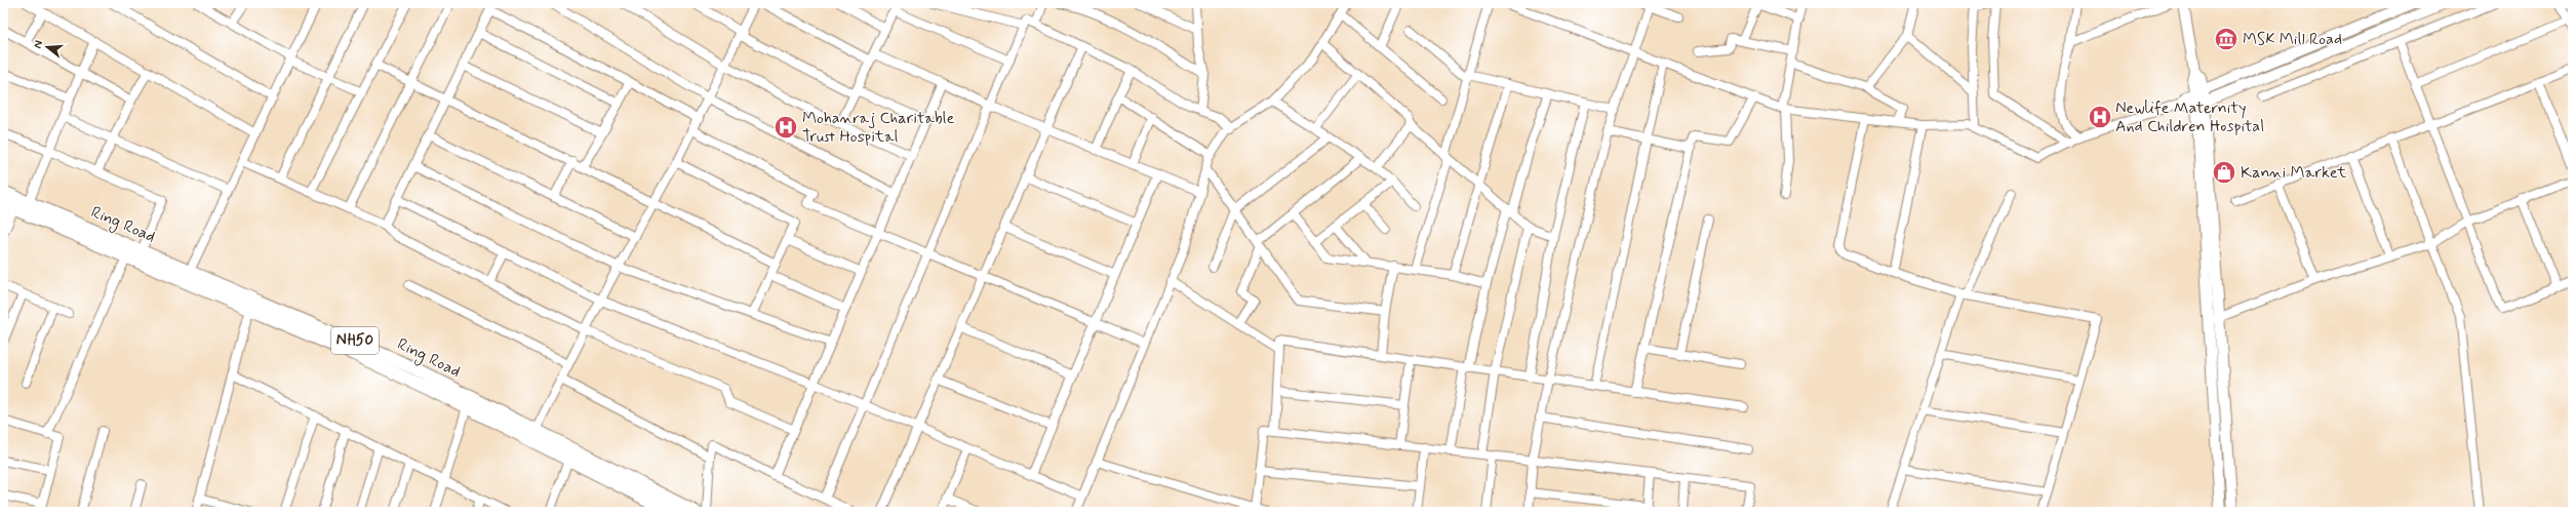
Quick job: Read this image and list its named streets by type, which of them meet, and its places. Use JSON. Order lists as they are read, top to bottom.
{
  "streets": {
    "highway": ["Ring Road", "NH50"]
  },
  "places": {
    "museum": ["MSK Mill Road"],
    "hospital": ["Newlife Maternity And Children Hospital", "Mohanraj Charitable Trust Hospital"],
    "shop": ["Kanni Market"]
  },
  "north": "left"
}
